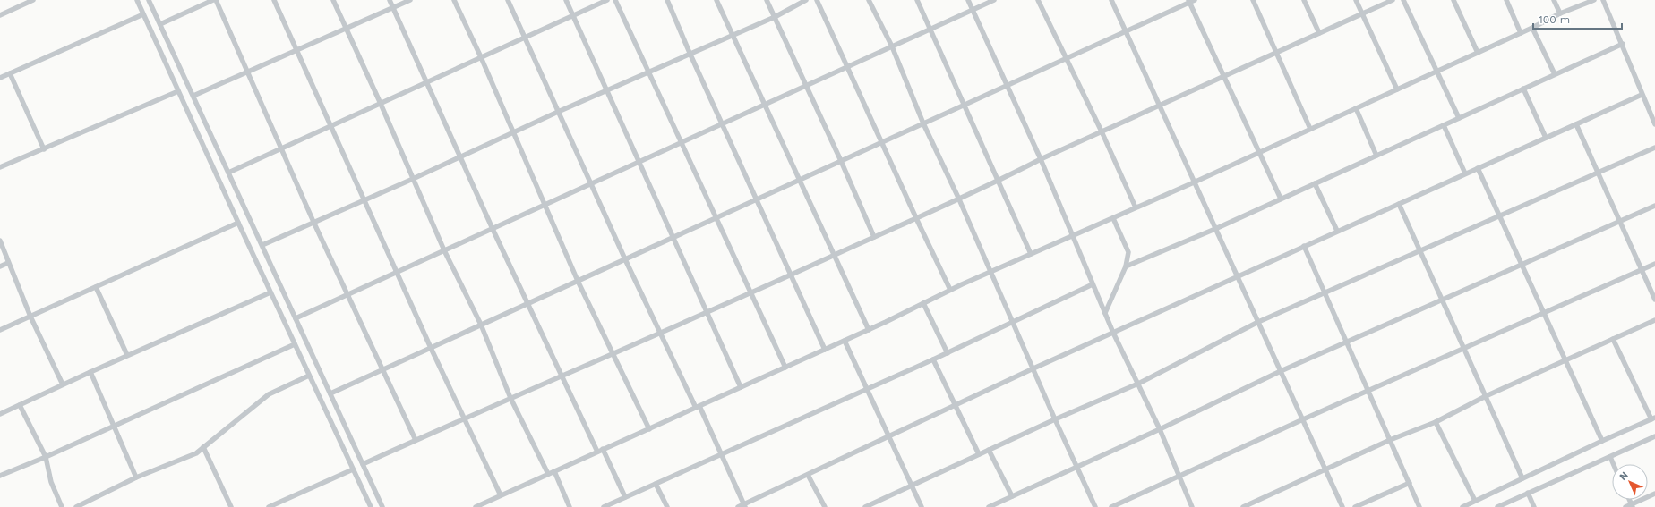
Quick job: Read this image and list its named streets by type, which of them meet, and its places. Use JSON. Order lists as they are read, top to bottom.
{
  "scale_bar": "100 m",
  "north": "top left"
}
